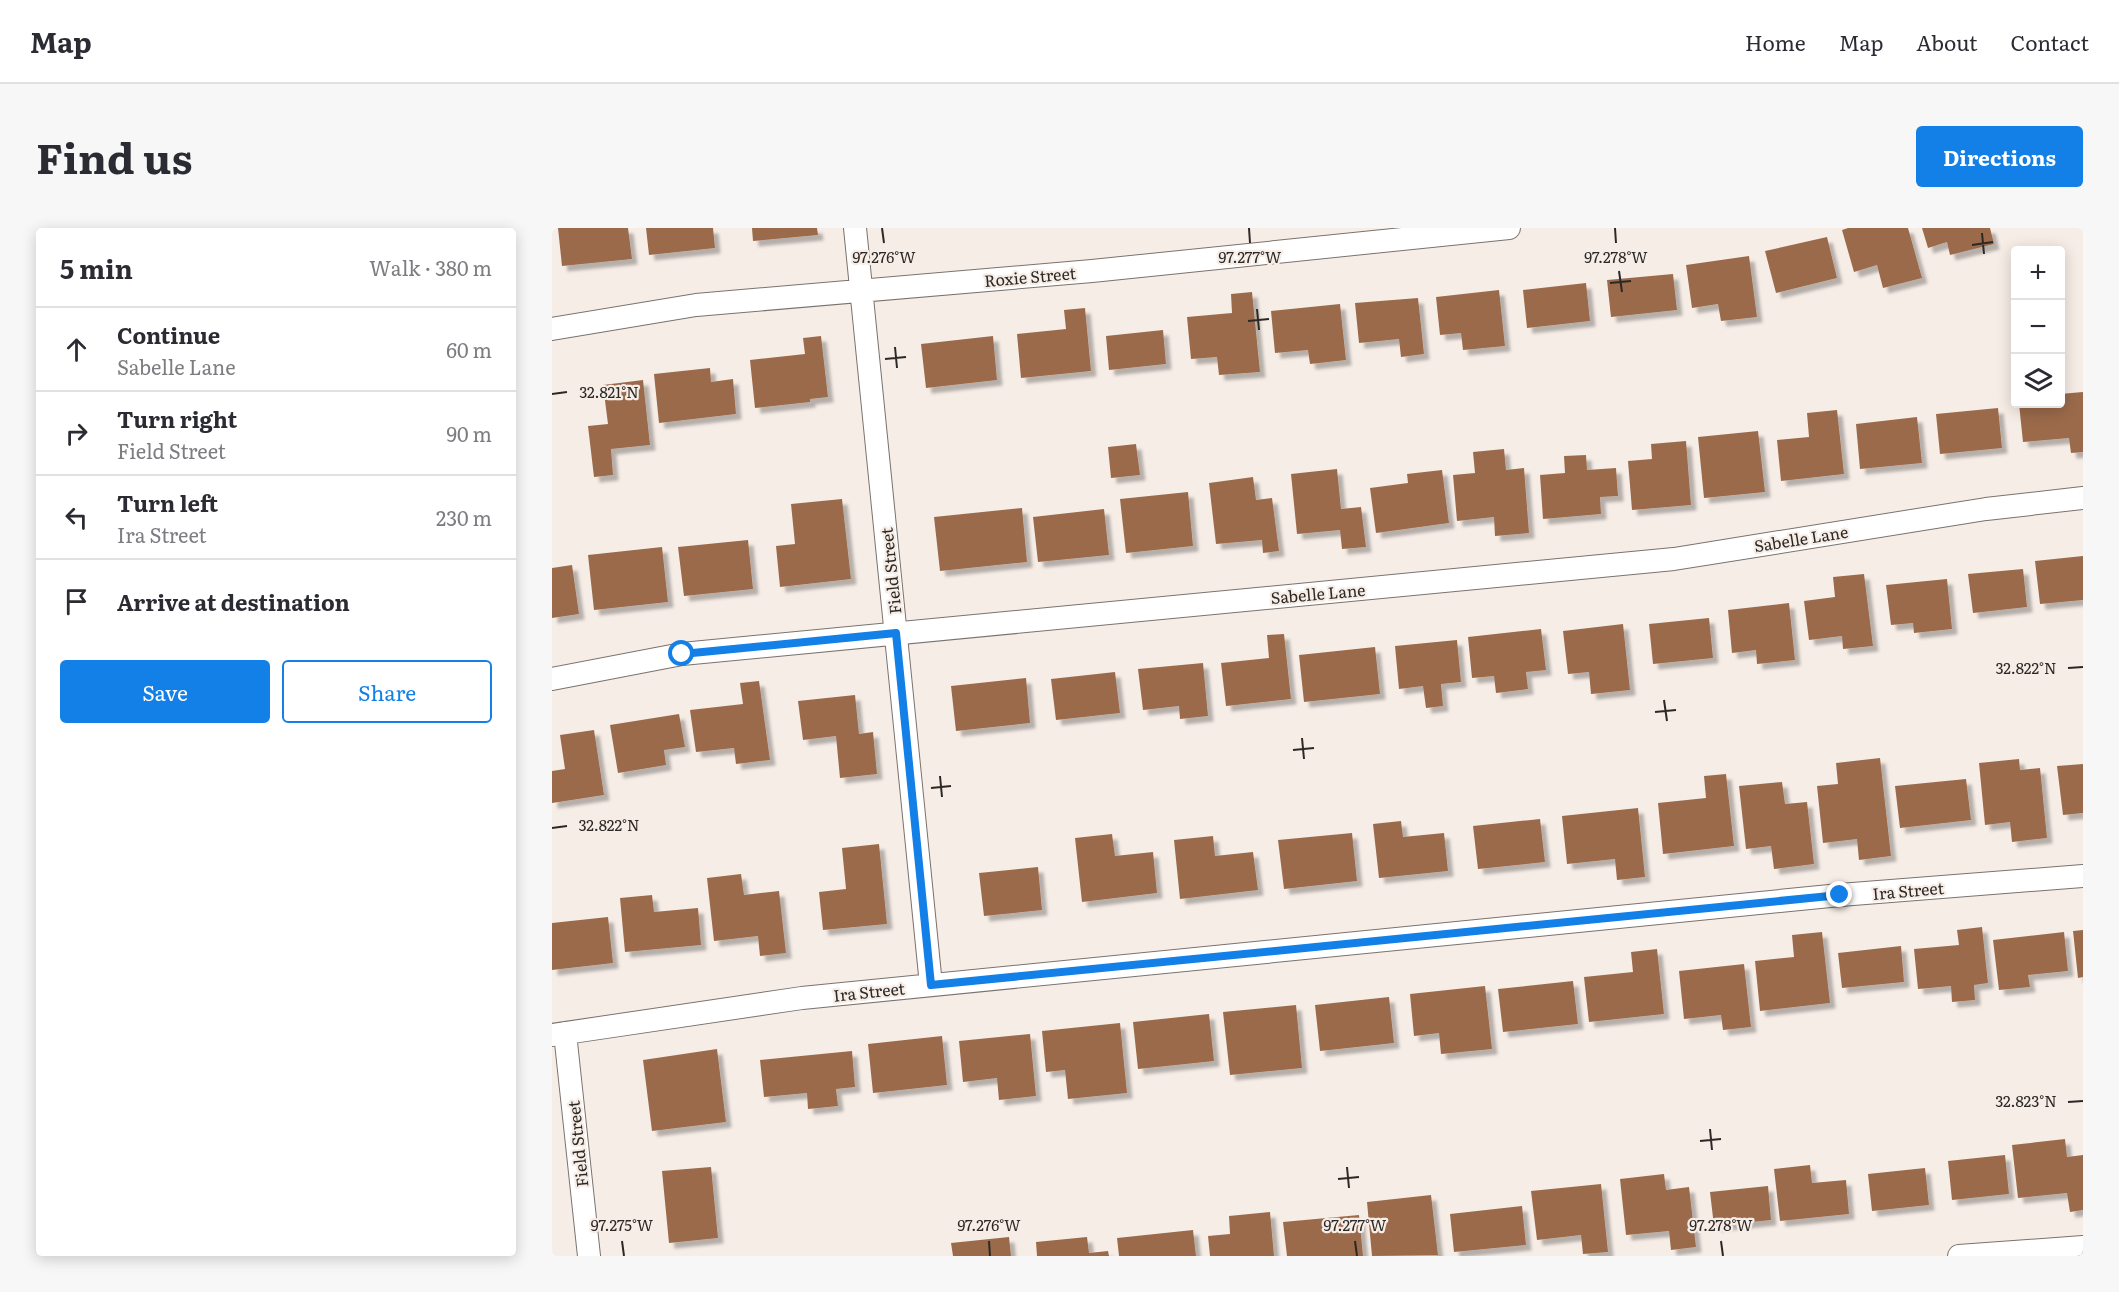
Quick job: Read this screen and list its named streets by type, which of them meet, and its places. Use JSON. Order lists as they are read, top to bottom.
{
  "streets": {
    "street": [
      "Roxie Street",
      "Sabelle Lane",
      "Field Street",
      "Ira Street"
    ]
  },
  "crossings": [
    ["Roxie Street", "Field Street"],
    ["Sabelle Lane", "Field Street"],
    ["Field Street", "Ira Street"]
  ],
  "page": {
    "header": "Map",
    "nav": [
      "Home",
      "Map",
      "About",
      "Contact"
    ],
    "title": "Find us",
    "buttons": [
      "Directions",
      ["Save", "Share"]
    ],
    "heading": ["5 min", "Walk · 380 m"],
    "map_buttons": ["+", "−"],
    "list": [
      ["Continue", "Sabelle Lane", "60 m"],
      ["Turn right", "Field Street", "90 m"],
      ["Turn left", "Ira Street", "230 m"],
      "Arrive at destination"
    ]
  },
  "coordinates": [
    "97.276°W",
    "97.277°W",
    "97.278°W",
    "32.821°N",
    "32.822°N",
    "32.823°N",
    "97.275°W"
  ]
}
